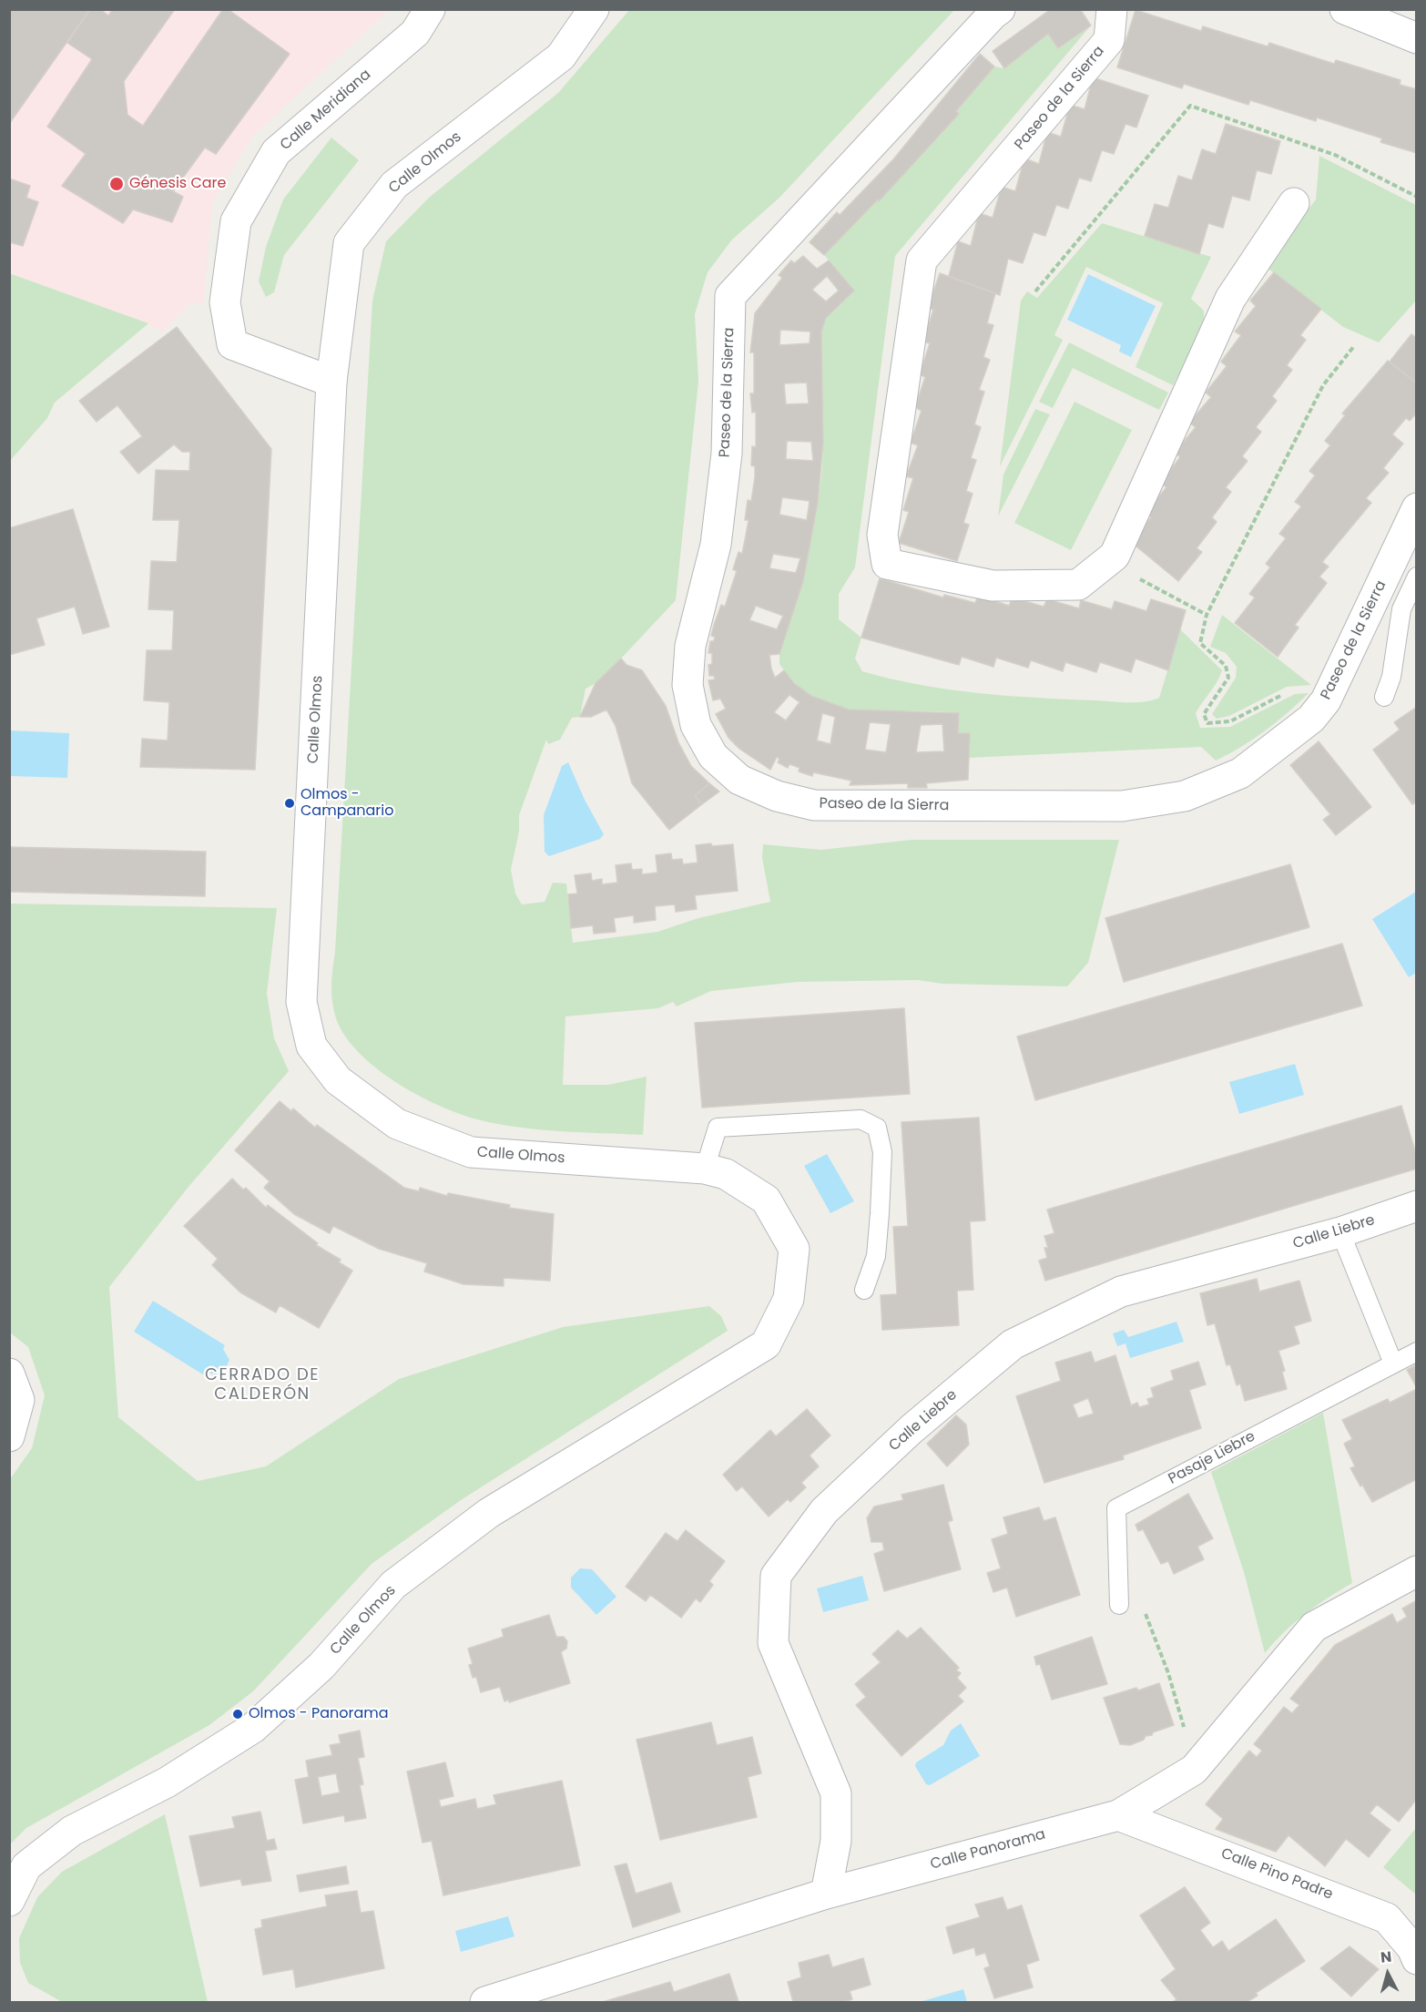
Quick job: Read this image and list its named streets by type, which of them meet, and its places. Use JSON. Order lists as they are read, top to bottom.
{
  "streets": {
    "street": [
      "Paseo de la Sierra",
      "Calle Meridiana",
      "Calle Olmos",
      "Calle Liebre",
      "Calle Panorama",
      "Calle Pino Padre"
    ],
    "lane": ["Pasaje Liebre"]
  },
  "crossings": [
    ["Calle Meridiana", "Calle Olmos"],
    ["Calle Liebre", "Calle Panorama"],
    ["Calle Panorama", "Calle Pino Padre"]
  ],
  "districts": ["CERRADO DE CALDERÓN"],
  "places": ["Génesis Care", "Olmos - Campanario", "Olmos - Panorama"],
  "north": "top"
}
